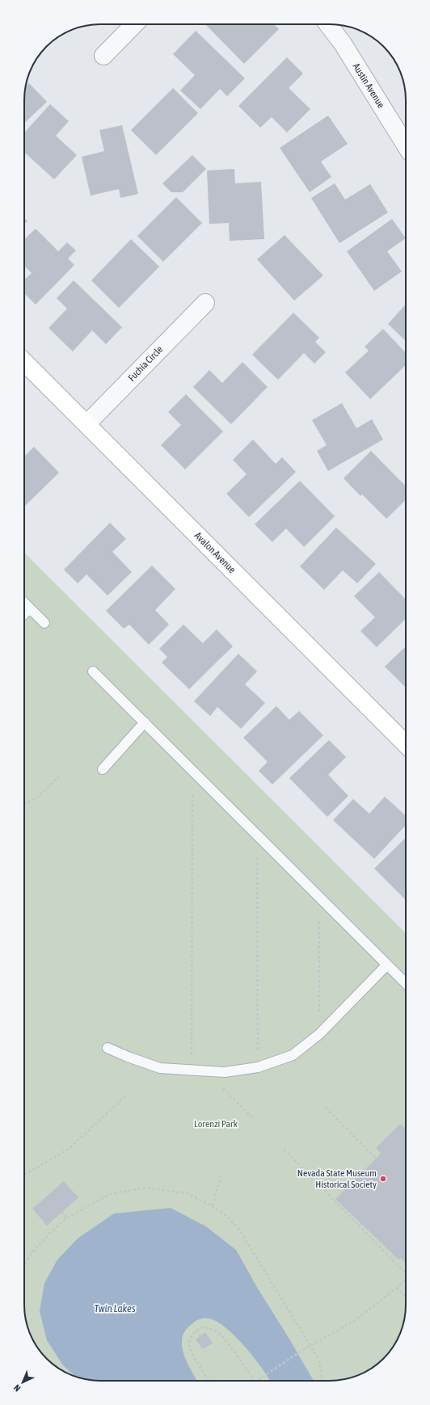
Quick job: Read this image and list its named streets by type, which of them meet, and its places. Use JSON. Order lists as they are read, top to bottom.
{
  "streets": {
    "street": ["Austin Avenue", "Fuchia Circle", "Avalon Avenue"]
  },
  "crossings": [
    ["Fuchia Circle", "Avalon Avenue"]
  ],
  "water": ["Twin Lakes"],
  "parks": ["Lorenzi Park"],
  "places": ["Nevada State Museum Historical Society"],
  "north": "bottom left"
}
